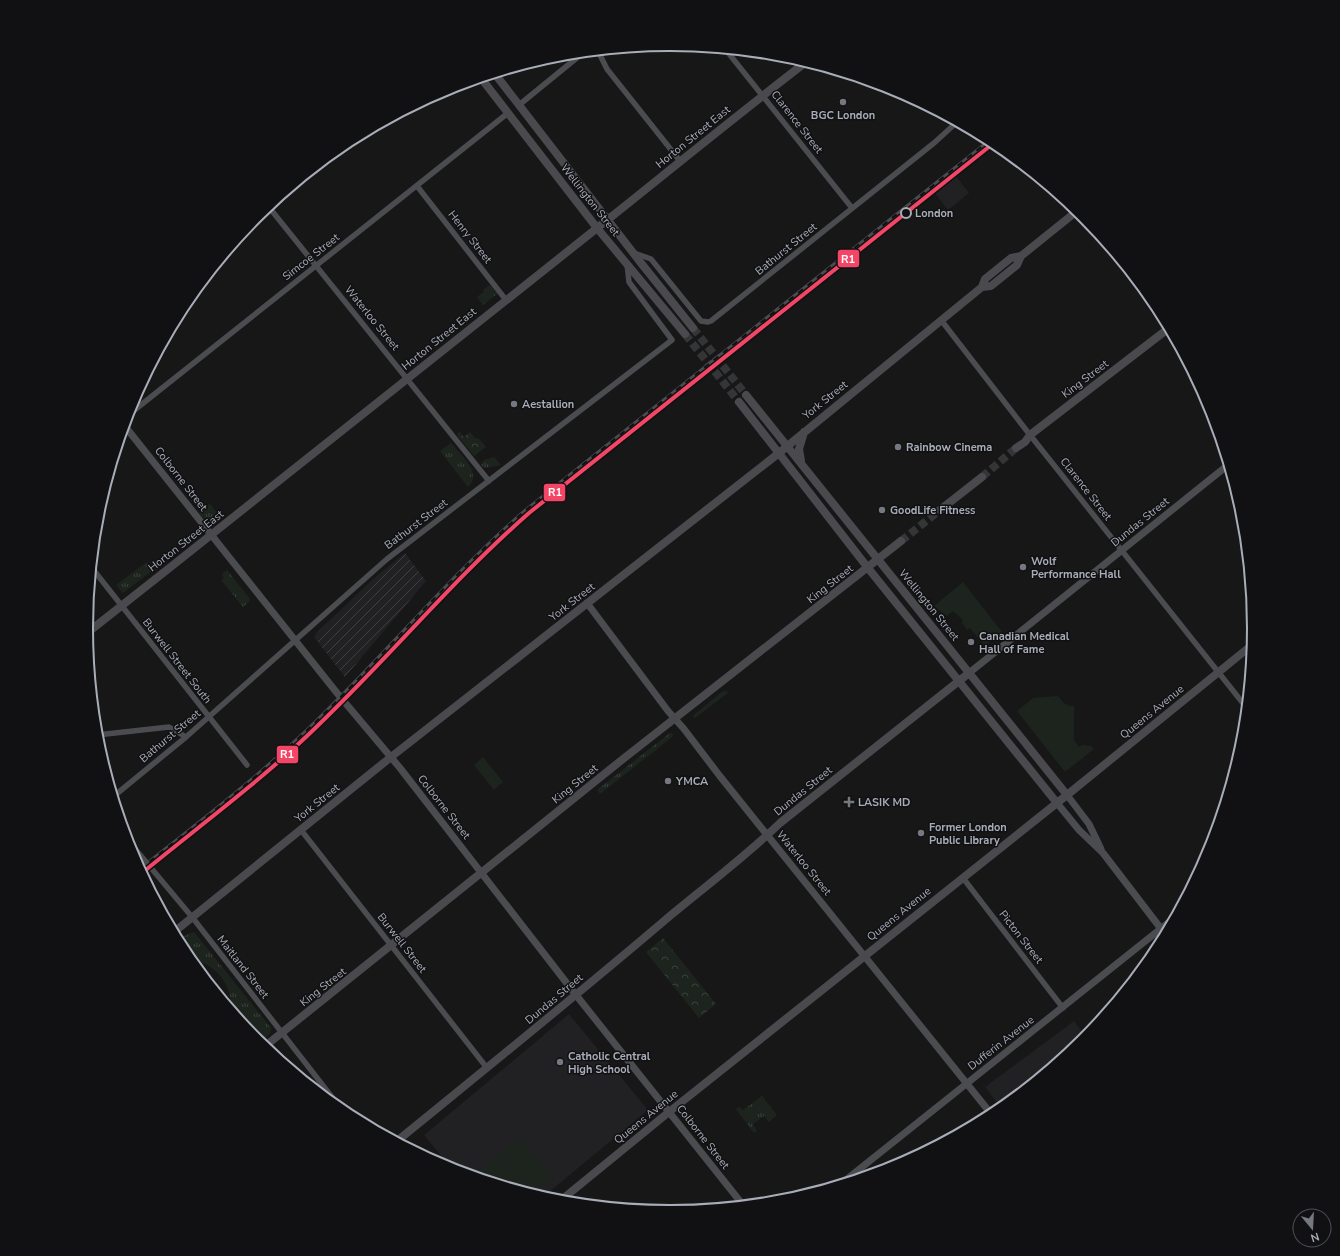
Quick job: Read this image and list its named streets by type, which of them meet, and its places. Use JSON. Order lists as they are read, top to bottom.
{
  "streets": {
    "main road": [
      "Horton Street East",
      "Wellington Street",
      "King Street",
      "York Street",
      "Dundas Street",
      "Queens Avenue"
    ],
    "street": [
      "Clarence Street",
      "Henry Street",
      "Bathurst Street",
      "Simcoe Street",
      "Waterloo Street",
      "Colborne Street",
      "Burwell Street South",
      "Picton Street",
      "Burwell Street",
      "Maitland Street",
      "Dufferin Avenue"
    ]
  },
  "crossings": [
    ["Clarence Street", "Horton Street East"],
    ["Clarence Street", "Bathurst Street"],
    ["Clarence Street", "King Street"],
    ["Clarence Street", "York Street"],
    ["Clarence Street", "Dundas Street"],
    ["Clarence Street", "Queens Avenue"],
    ["Horton Street East", "Wellington Street"],
    ["Horton Street East", "Henry Street"],
    ["Horton Street East", "Waterloo Street"],
    ["Horton Street East", "Colborne Street"],
    ["Horton Street East", "Burwell Street South"],
    ["Wellington Street", "Bathurst Street"],
    ["Wellington Street", "Simcoe Street"],
    ["Wellington Street", "King Street"],
    ["Wellington Street", "York Street"],
    ["Wellington Street", "Dundas Street"],
    ["Wellington Street", "Queens Avenue"],
    ["Henry Street", "Simcoe Street"],
    ["Bathurst Street", "Waterloo Street"],
    ["Bathurst Street", "Colborne Street"],
    ["Bathurst Street", "Burwell Street South"],
    ["Simcoe Street", "Waterloo Street"],
    ["Waterloo Street", "King Street"],
    ["Waterloo Street", "York Street"],
    ["Waterloo Street", "Dundas Street"],
    ["Waterloo Street", "Queens Avenue"],
    ["Waterloo Street", "Dufferin Avenue"],
    ["King Street", "Colborne Street"],
    ["King Street", "Burwell Street"],
    ["King Street", "Maitland Street"],
    ["York Street", "Colborne Street"],
    ["York Street", "Burwell Street"],
    ["York Street", "Maitland Street"],
    ["Colborne Street", "Dundas Street"],
    ["Colborne Street", "Queens Avenue"],
    ["Dundas Street", "Burwell Street"],
    ["Queens Avenue", "Picton Street"],
    ["Picton Street", "Dufferin Avenue"]
  ],
  "places": {
    "other": [
      "BGC London",
      "London",
      "Aestallion",
      "Rainbow Cinema",
      "GoodLife Fitness",
      "Wolf Performance Hall",
      "Canadian Medical Hall of Fame",
      "YMCA",
      "Former London Public Library",
      "Catholic Central High School"
    ],
    "health": ["LASIK MD"]
  },
  "lines": ["transit line R1"],
  "north": "bottom"
}
